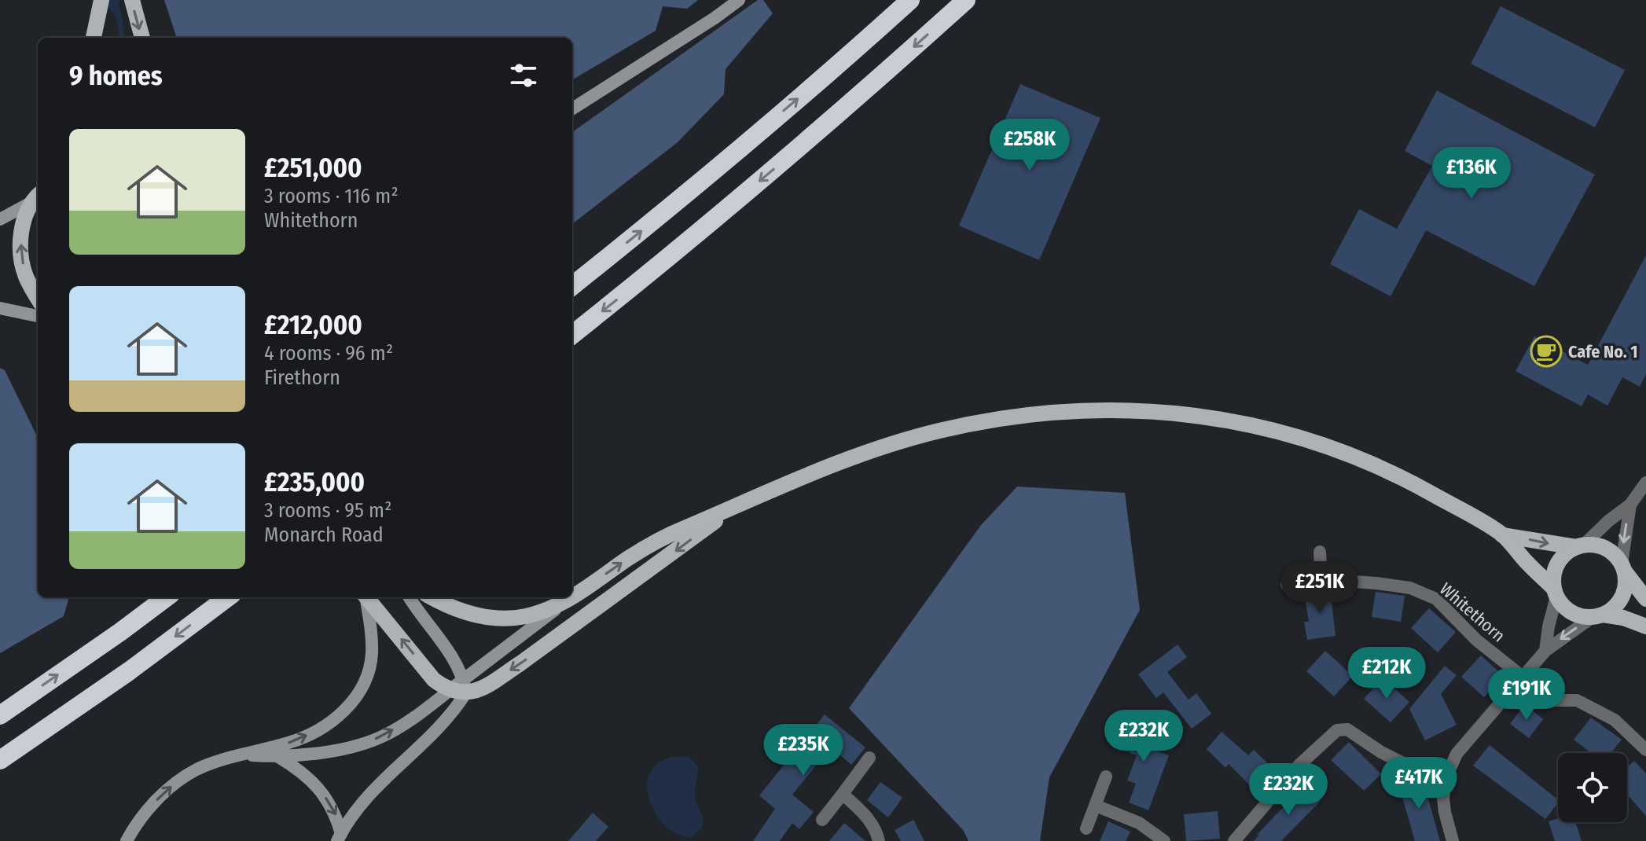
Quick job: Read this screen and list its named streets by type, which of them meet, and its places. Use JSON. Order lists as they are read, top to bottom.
{
  "streets": {
    "street": ["Whitethorn"]
  },
  "places": {
    "cafe": ["Cafe No. 1"]
  },
  "page": {
    "heading": "9 homes",
    "list": [
      {
        "name": "£251,000",
        "note": "3 rooms · 116 m² · Whitethorn"
      },
      {
        "name": "£212,000",
        "note": "4 rooms · 96 m² · Firethorn"
      },
      {
        "name": "£235,000",
        "note": "3 rooms · 95 m² · Monarch Road"
      }
    ],
    "price": [
      "£258K",
      "£136K",
      "£251K",
      "£212K",
      "£191K",
      "£232K",
      "£235K",
      "£417K",
      "£232K"
    ]
  }
}
